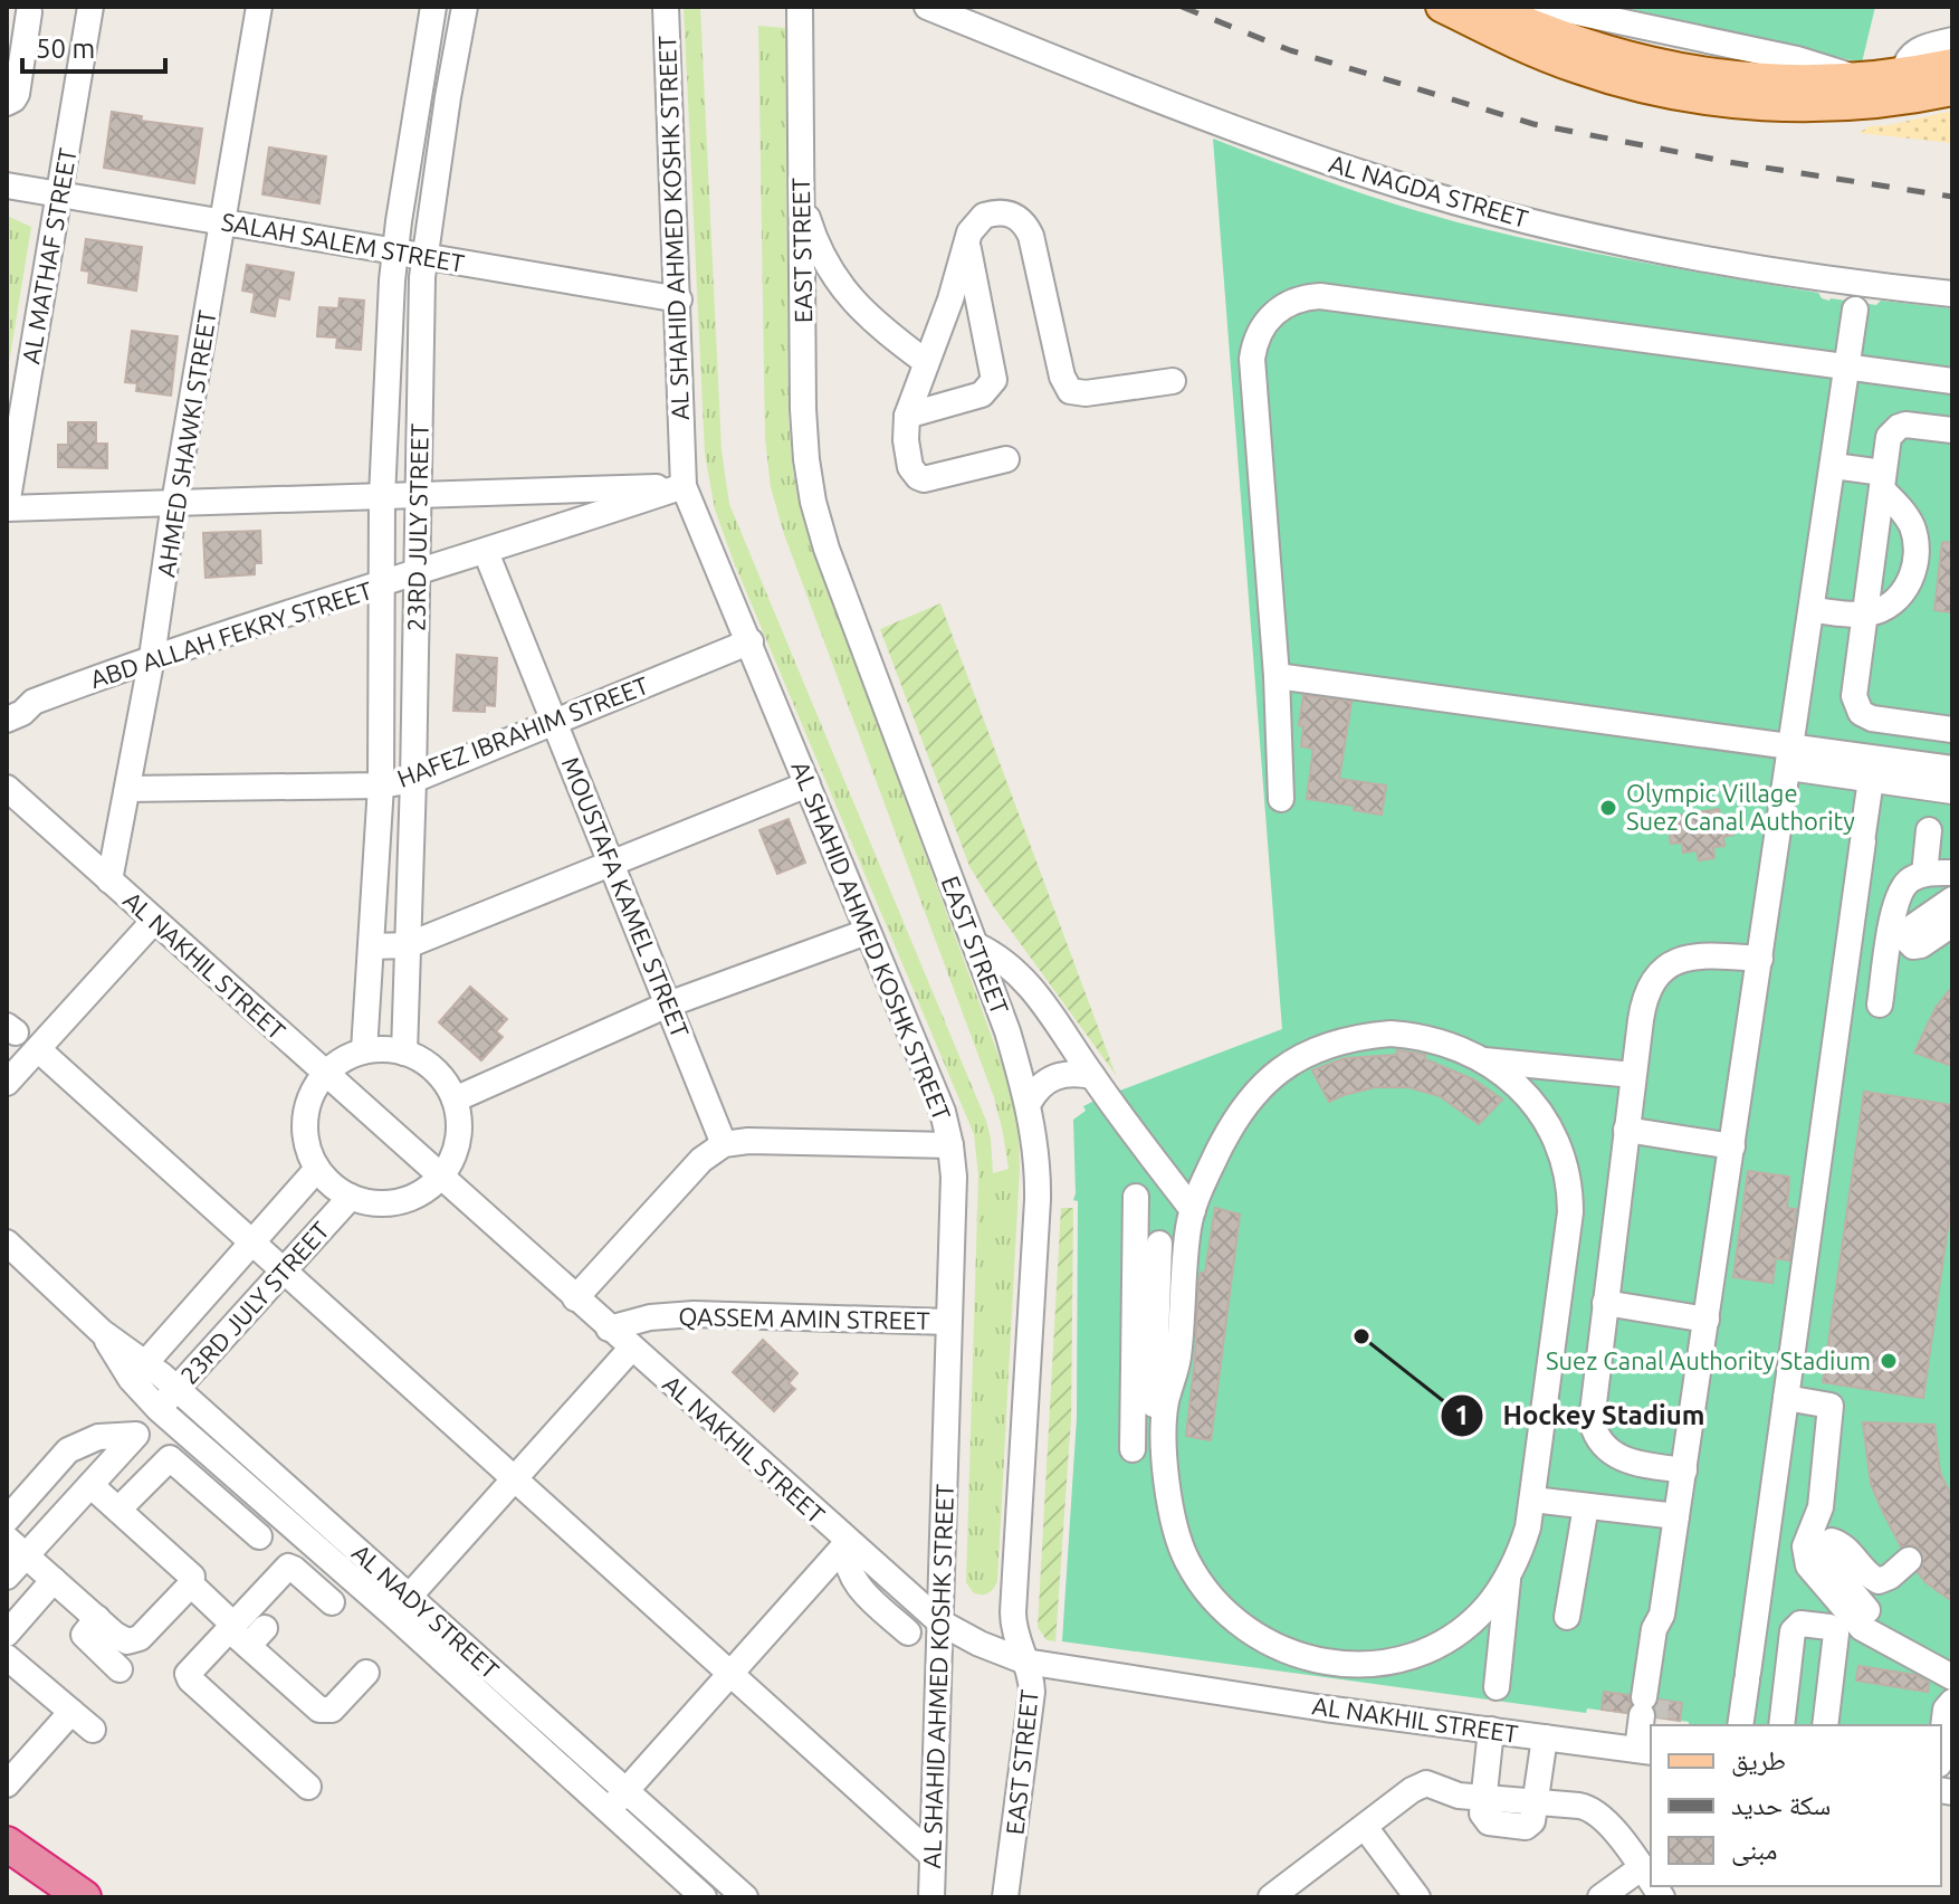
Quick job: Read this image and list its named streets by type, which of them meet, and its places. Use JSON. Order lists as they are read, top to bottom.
{
  "streets": {
    "street": [
      "AL NAGDA STREET",
      "AL SHAHID AHMED KOSHK STREET",
      "SALAH SALEM STREET",
      "EAST STREET",
      "AL MATHAF STREET",
      "AHMED SHAWKI STREET",
      "23RD JULY STREET",
      "ABD ALLAH FEKRY STREET",
      "HAFEZ IBRAHIM STREET",
      "MOUSTAFA KAMEL STREET",
      "AL NAKHIL STREET",
      "QASSEM AMIN STREET",
      "AL NADY STREET"
    ]
  },
  "crossings": [
    ["AL SHAHID AHMED KOSHK STREET", "SALAH SALEM STREET"],
    ["AL SHAHID AHMED KOSHK STREET", "ABD ALLAH FEKRY STREET"],
    ["AL SHAHID AHMED KOSHK STREET", "HAFEZ IBRAHIM STREET"],
    ["AL SHAHID AHMED KOSHK STREET", "AL NAKHIL STREET"],
    ["AL SHAHID AHMED KOSHK STREET", "QASSEM AMIN STREET"],
    ["SALAH SALEM STREET", "AL MATHAF STREET"],
    ["SALAH SALEM STREET", "AHMED SHAWKI STREET"],
    ["SALAH SALEM STREET", "23RD JULY STREET"],
    ["EAST STREET", "AL NAKHIL STREET"],
    ["AHMED SHAWKI STREET", "ABD ALLAH FEKRY STREET"],
    ["AHMED SHAWKI STREET", "HAFEZ IBRAHIM STREET"],
    ["AHMED SHAWKI STREET", "AL NAKHIL STREET"],
    ["23RD JULY STREET", "ABD ALLAH FEKRY STREET"],
    ["23RD JULY STREET", "HAFEZ IBRAHIM STREET"],
    ["23RD JULY STREET", "AL NADY STREET"],
    ["ABD ALLAH FEKRY STREET", "MOUSTAFA KAMEL STREET"],
    ["HAFEZ IBRAHIM STREET", "MOUSTAFA KAMEL STREET"],
    ["AL NAKHIL STREET", "QASSEM AMIN STREET"]
  ],
  "places": ["Olympic Village Suez Canal Authority", "Hockey Stadium", "Suez Canal Authority Stadium"],
  "legend": ["طريق", "سكة حديد", "مبنى"],
  "scale_bar": "50 m"
}
